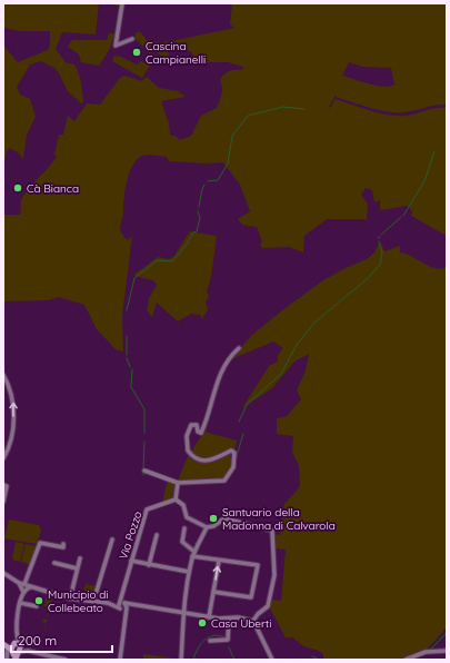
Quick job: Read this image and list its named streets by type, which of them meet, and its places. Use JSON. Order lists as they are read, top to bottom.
{
  "streets": {
    "street": ["Via Pozzo"]
  },
  "places": [
    "Cascina Campianelli",
    "Cà Bianca",
    "Santuario della Madonna di Calvarola",
    "Municipio di Collebeato",
    "Casa Uberti"
  ],
  "scale_bar": "200 m"
}
